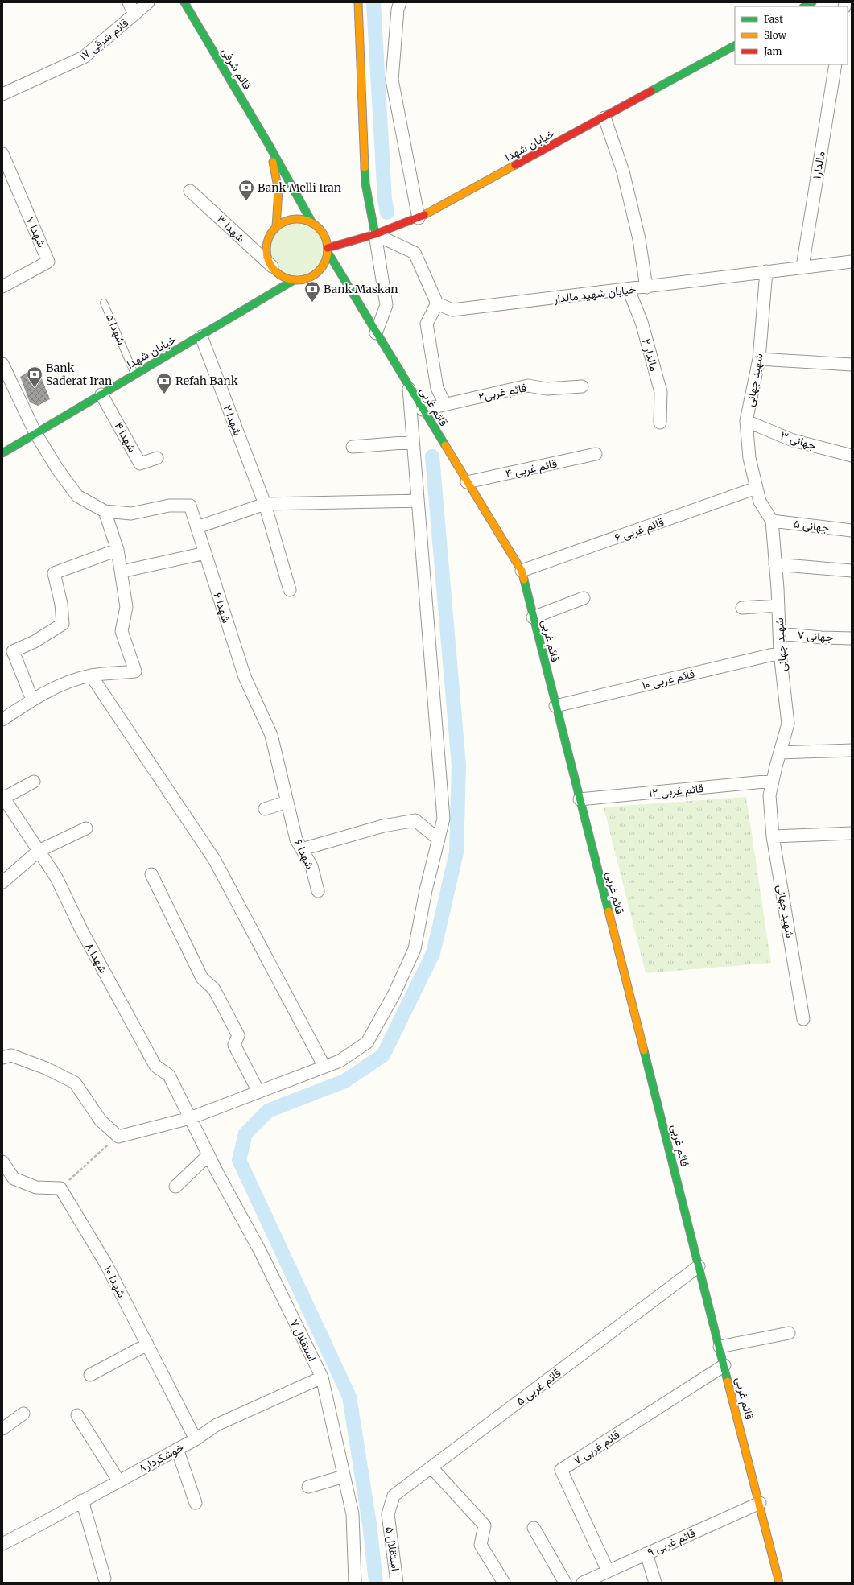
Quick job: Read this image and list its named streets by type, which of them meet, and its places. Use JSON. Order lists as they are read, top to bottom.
{
  "streets": {
    "main road": ["قائم شرقی", "خیابان شهدا", "قائم غربی"],
    "street": [
      "قائم شرقی ۱۷",
      "مالدار۱",
      "شهدا ۳",
      "شهدا ۷",
      "خیابان شهید مالدار",
      "مالدار ۲",
      "شهید جهانی",
      "۲قائم غربی",
      "شهدا ۲",
      "شهدا ۴",
      "جهانی ۳",
      "قائم غربی ۴",
      "جهانی ۵",
      "قائم غربی ۶",
      "شهدا ۶",
      "جهانی ۷",
      "قائم غربی ۱۰",
      "قائم غربی ۱۲",
      "شهدا ۸",
      "شهدا ۱۰",
      "استقلال ۷",
      "قائم غربی ۵",
      "قائم غربی ۷",
      "خوشکردار۸",
      "قائم غربی ۹",
      "استقلال ۵"
    ],
    "lane": ["شهدا ۵"]
  },
  "crossings": [
    ["قائم شرقی", "خیابان شهدا"],
    ["قائم شرقی", "شهدا ۳"],
    ["قائم شرقی", "قائم غربی"],
    ["خیابان شهدا", "شهدا ۳"],
    ["خیابان شهدا", "شهدا ۵"],
    ["خیابان شهدا", "قائم غربی"],
    ["خیابان شهدا", "شهدا ۲"],
    ["خیابان شهدا", "شهدا ۴"],
    ["خیابان شهدا", "شهدا ۶"],
    ["مالدار۱", "خیابان شهید مالدار"],
    ["شهدا ۳", "قائم غربی"],
    ["خیابان شهید مالدار", "مالدار ۲"],
    ["خیابان شهید مالدار", "شهید جهانی"],
    ["شهید جهانی", "جهانی ۳"],
    ["شهید جهانی", "جهانی ۵"],
    ["شهید جهانی", "قائم غربی ۶"],
    ["شهید جهانی", "جهانی ۷"],
    ["شهید جهانی", "قائم غربی ۱۰"],
    ["شهید جهانی", "قائم غربی ۱۲"],
    ["۲قائم غربی", "قائم غربی"],
    ["قائم غربی", "قائم غربی ۴"],
    ["قائم غربی", "قائم غربی ۶"],
    ["قائم غربی", "قائم غربی ۱۰"],
    ["قائم غربی", "قائم غربی ۱۲"],
    ["قائم غربی", "قائم غربی ۵"],
    ["قائم غربی", "قائم غربی ۷"],
    ["قائم غربی", "قائم غربی ۹"],
    ["شهدا ۸", "استقلال ۷"],
    ["شهدا ۱۰", "خوشکردار۸"],
    ["استقلال ۷", "خوشکردار۸"],
    ["قائم غربی ۵", "استقلال ۵"],
    ["قائم غربی ۷", "قائم غربی ۹"]
  ],
  "places": {
    "bank": [
      "Bank Melli Iran",
      "Bank Maskan",
      "Bank Saderat Iran",
      "Refah Bank"
    ]
  },
  "legend": ["Fast", "Slow", "Jam"]
}
